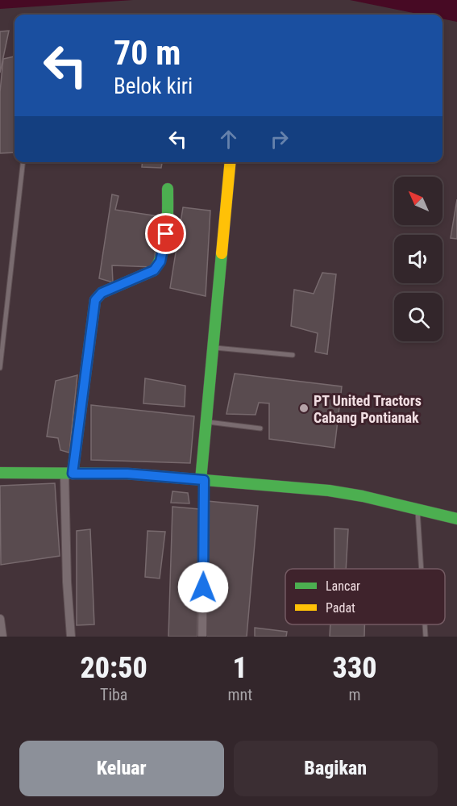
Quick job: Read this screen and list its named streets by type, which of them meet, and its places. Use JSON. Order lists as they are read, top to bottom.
{
  "places": ["PT United Tractors Cabang Pontianak"],
  "legend": ["Lancar", "Padat"],
  "north": "top left",
  "page": {
    "turn": ["70 m", "Belok kiri"],
    "eta": [
      "20:50",
      "Tiba",
      "1",
      "mnt",
      "330",
      "m"
    ],
    "buttons": ["Keluar", "Bagikan"]
  }
}
